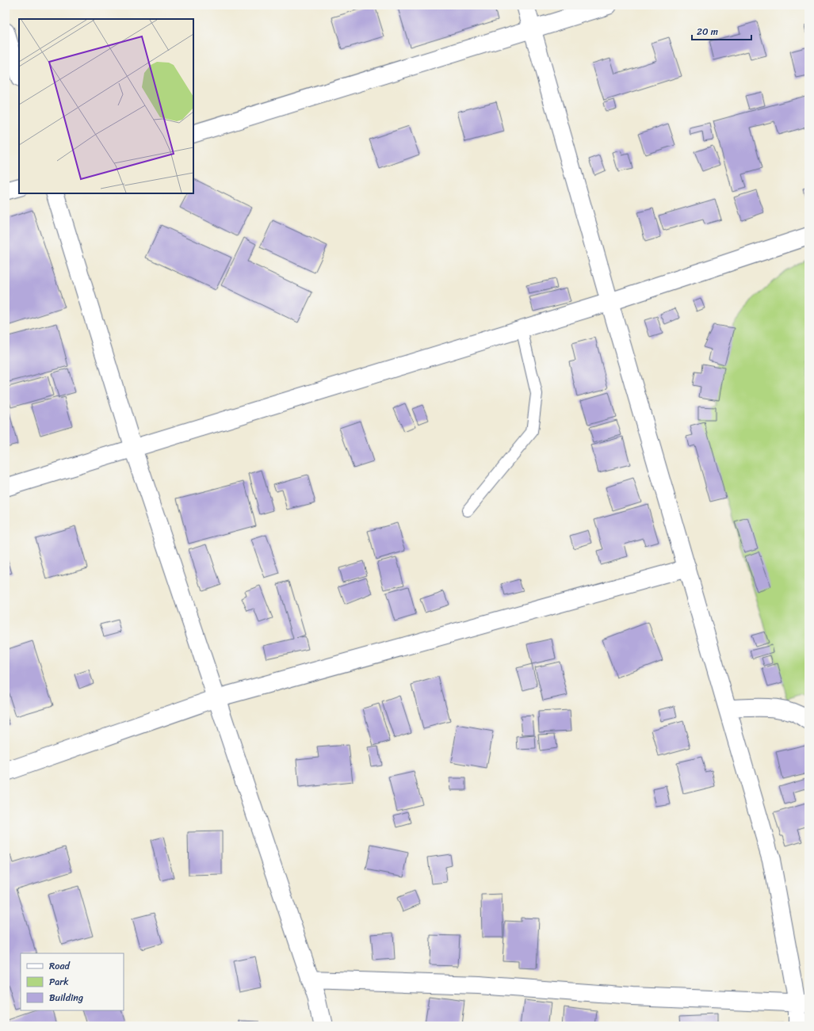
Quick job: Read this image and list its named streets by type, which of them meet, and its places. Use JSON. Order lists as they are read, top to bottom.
{
  "legend": ["Road", "Park", "Building"],
  "scale_bar": "20 m"
}
